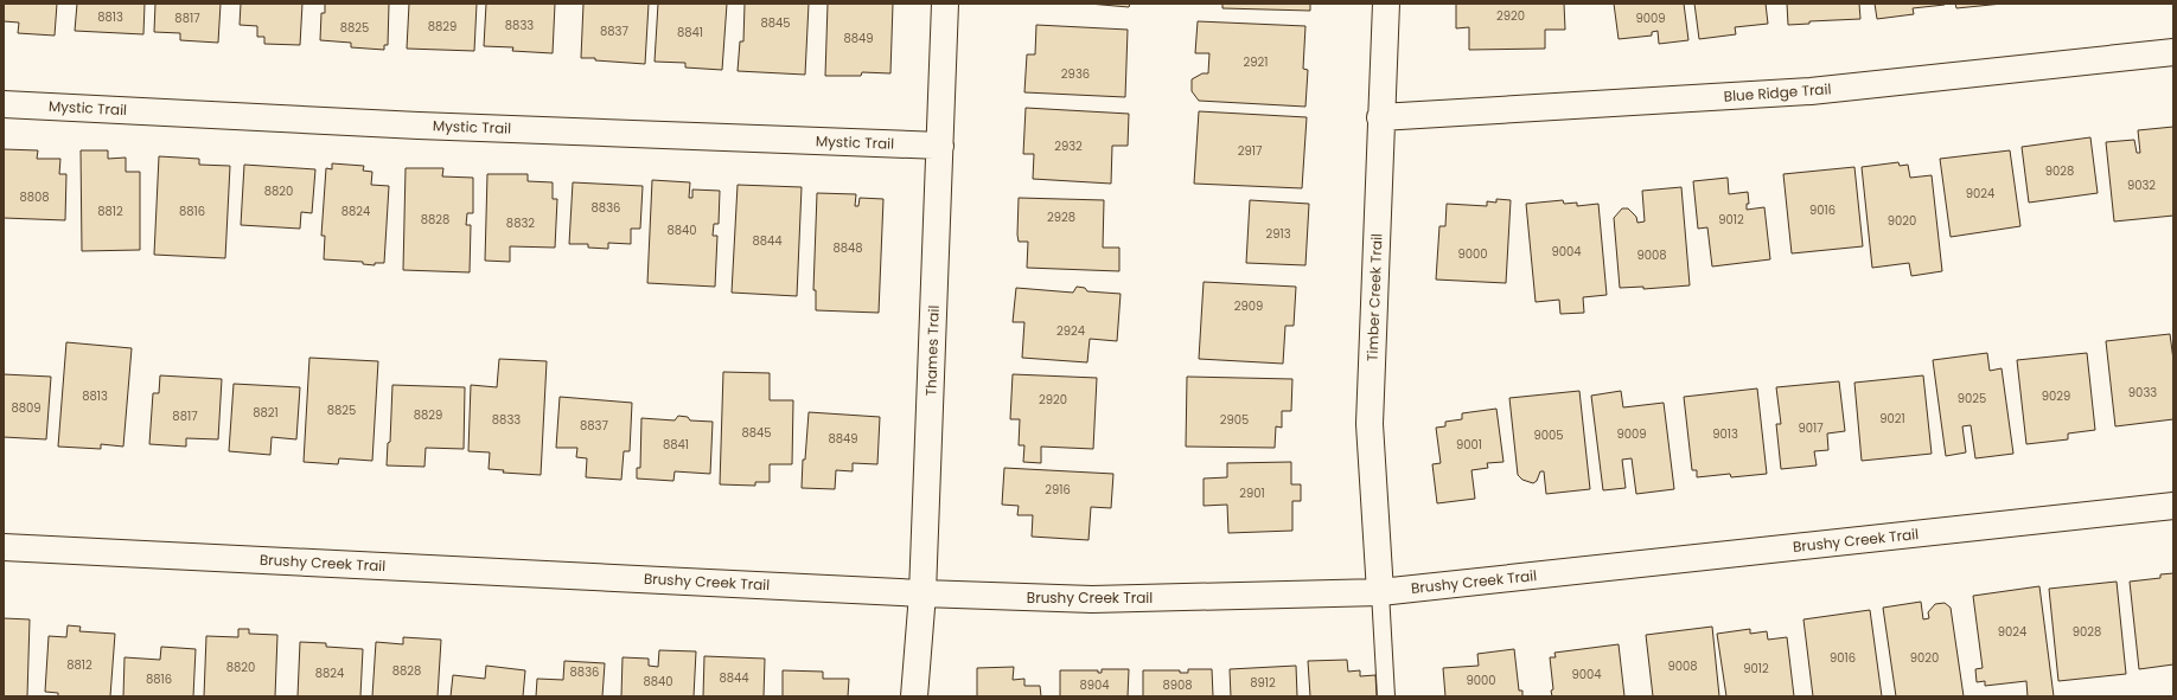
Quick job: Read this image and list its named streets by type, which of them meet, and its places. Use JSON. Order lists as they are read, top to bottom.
{
  "streets": {
    "street": [
      "Blue Ridge Trail",
      "Mystic Trail",
      "Timber Creek Trail",
      "Thames Trail",
      "Brushy Creek Trail"
    ]
  },
  "crossings": [
    ["Blue Ridge Trail", "Timber Creek Trail"],
    ["Mystic Trail", "Thames Trail"],
    ["Timber Creek Trail", "Brushy Creek Trail"],
    ["Thames Trail", "Brushy Creek Trail"]
  ],
  "house_numbers": [
    "2920",
    "8813",
    "8817",
    "9009",
    "8845",
    "8833",
    "8829",
    "8825",
    "8837",
    "8841",
    "8849",
    "2921",
    "2936",
    "2932",
    "2917",
    "9028",
    "9032",
    "8820",
    "9024",
    "8808",
    "8836",
    "9016",
    "8812",
    "8816",
    "8824",
    "2928",
    "8828",
    "9012",
    "9020",
    "8832",
    "8840",
    "2913",
    "8844",
    "8848",
    "9004",
    "9000",
    "9008",
    "2909",
    "2924",
    "9033",
    "8813",
    "9029",
    "9025",
    "2920",
    "8809",
    "8825",
    "8821",
    "8829",
    "8817",
    "9021",
    "8833",
    "2905",
    "8837",
    "9017",
    "8845",
    "9009",
    "9013",
    "9005",
    "8849",
    "8841",
    "9001",
    "2916",
    "2901",
    "9024",
    "9028",
    "9016",
    "9020",
    "8812",
    "9008",
    "8820",
    "9012",
    "8828",
    "8836",
    "8824",
    "9004",
    "8844",
    "8816",
    "9000",
    "8840",
    "8912",
    "8904",
    "8908"
  ]
}
